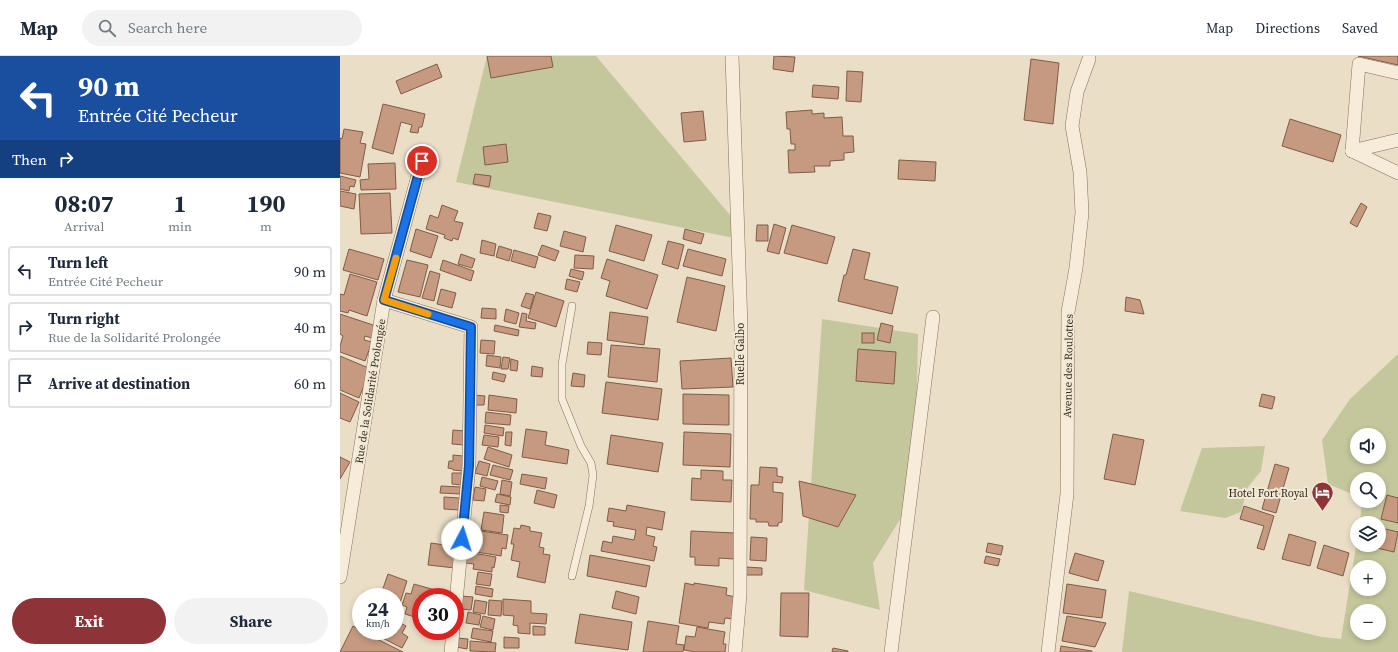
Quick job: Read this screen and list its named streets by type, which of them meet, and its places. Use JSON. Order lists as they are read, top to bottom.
{
  "streets": {
    "street": ["Ruelle Galbo", "Avenue des Roulottes", "Rue de la Solidarité Prolongée"]
  },
  "places": {
    "hotel": ["Hotel Fort Royal"]
  },
  "page": {
    "header": "Map",
    "search": "Search here",
    "nav": ["Map", "Directions", "Saved"],
    "turn": ["90 m", "Entrée Cité Pecheur"],
    "then": "Then",
    "eta": [
      "08:07",
      "Arrival",
      "1",
      "min",
      "190",
      "m"
    ],
    "list": [
      {
        "name": "Turn left",
        "note": "Entrée Cité Pecheur",
        "value": "90 m"
      },
      {
        "name": "Turn right",
        "note": "Rue de la Solidarité Prolongée",
        "value": "40 m"
      },
      {
        "name": "Arrive at destination",
        "value": "60 m"
      }
    ],
    "map_buttons": ["+", "−"],
    "speed": "24 km/h",
    "limit": "30",
    "buttons": ["Exit", "Share"]
  }
}
